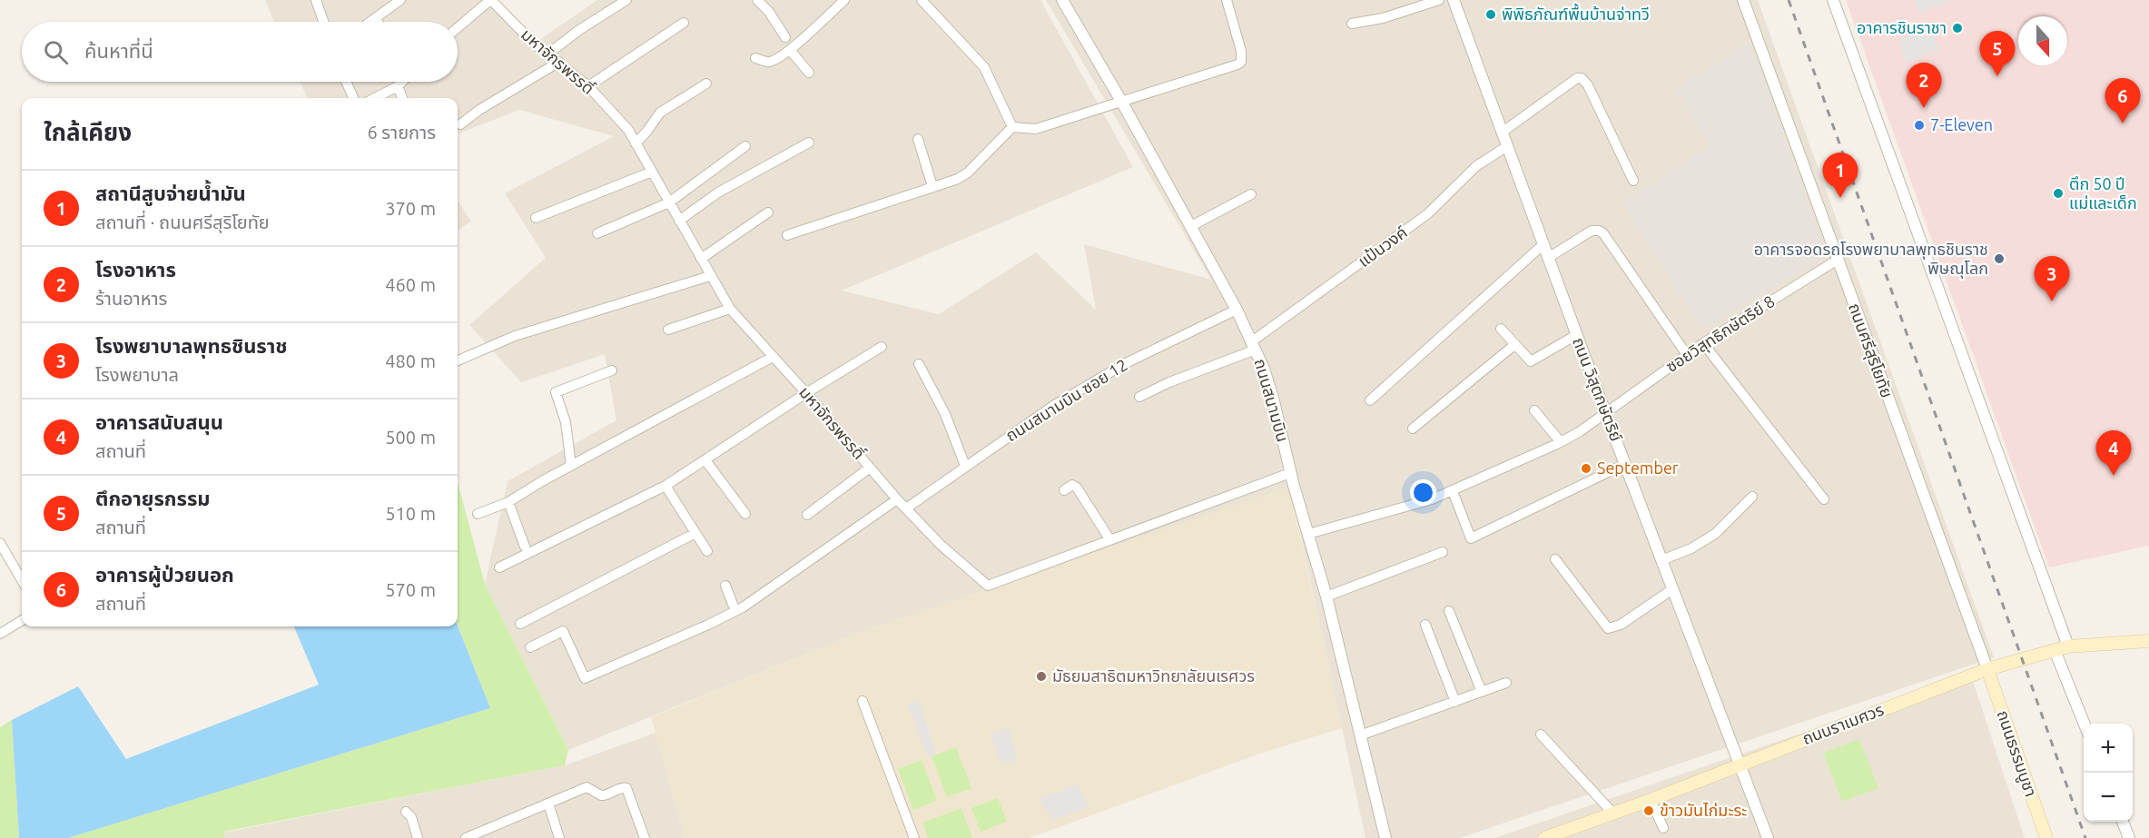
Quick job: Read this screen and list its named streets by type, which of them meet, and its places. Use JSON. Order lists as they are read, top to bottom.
{
  "streets": {
    "main road": ["ถนนราเมศวร", "ถนนธรรมบูชา"],
    "street": [
      "มหาจักรพรรดิ์",
      "แป้นวงค์",
      "ซอยวิสุทธิกษัตริย์ 8",
      "ถนนศรีสุริโยทัย",
      "ถนน วิสุตกษัตริย์",
      "ถนนสนามบิน ซอย 12",
      "ถนนสนามบิน"
    ]
  },
  "crossings": [
    ["มหาจักรพรรดิ์", "ถนนสนามบิน ซอย 12"],
    ["มหาจักรพรรดิ์", "ถนนสนามบิน"],
    ["แป้นวงค์", "ถนน วิสุตกษัตริย์"],
    ["แป้นวงค์", "ถนนสนามบิน"],
    ["ซอยวิสุทธิกษัตริย์ 8", "ถนนศรีสุริโยทัย"],
    ["ซอยวิสุทธิกษัตริย์ 8", "ถนน วิสุตกษัตริย์"],
    ["ซอยวิสุทธิกษัตริย์ 8", "ถนนสนามบิน"],
    ["ถนนศรีสุริโยทัย", "ถนนราเมศวร"],
    ["ถนนศรีสุริโยทัย", "ถนนธรรมบูชา"],
    ["ถนน วิสุตกษัตริย์", "ถนนราเมศวร"],
    ["ถนนสนามบิน ซอย 12", "ถนนสนามบิน"],
    ["ถนนราเมศวร", "ถนนธรรมบูชา"]
  ],
  "places": [
    "พิพิธภัณฑ์พื้นบ้านจ่าทวี",
    "อาคารชินราชา",
    "7-Eleven",
    "ตึก 50 ปี แม่และเด็ก",
    "อาคารจอดรถโรงพยาบาลพุทธชินราช พิษณุโลก",
    "September",
    "มัธยมสาธิตมหาวิทยาลัยนเรศวร",
    "ข้าวมันไก่มะระ"
  ],
  "north": "bottom",
  "page": {
    "search": "ค้นหาที่นี่",
    "pins": [
      "5",
      "2",
      "6",
      "1",
      "3",
      "4"
    ],
    "heading": ["ใกล้เคียง", "6 รายการ"],
    "list": [
      {
        "mark": "1",
        "name": "สถานีสูบจ่ายน้ำมัน",
        "note": "สถานที่ · ถนนศรีสุริโยทัย",
        "value": "370 m"
      },
      {
        "mark": "2",
        "name": "โรงอาหาร",
        "note": "ร้านอาหาร",
        "value": "460 m"
      },
      {
        "mark": "3",
        "name": "โรงพยาบาลพุทธชินราช",
        "note": "โรงพยาบาล",
        "value": "480 m"
      },
      {
        "mark": "4",
        "name": "อาคารสนับสนุน",
        "note": "สถานที่",
        "value": "500 m"
      },
      {
        "mark": "5",
        "name": "ตึกอายุรกรรม",
        "note": "สถานที่",
        "value": "510 m"
      },
      {
        "mark": "6",
        "name": "อาคารผู้ป่วยนอก",
        "note": "สถานที่",
        "value": "570 m"
      }
    ],
    "map_buttons": ["+", "−"]
  }
}
